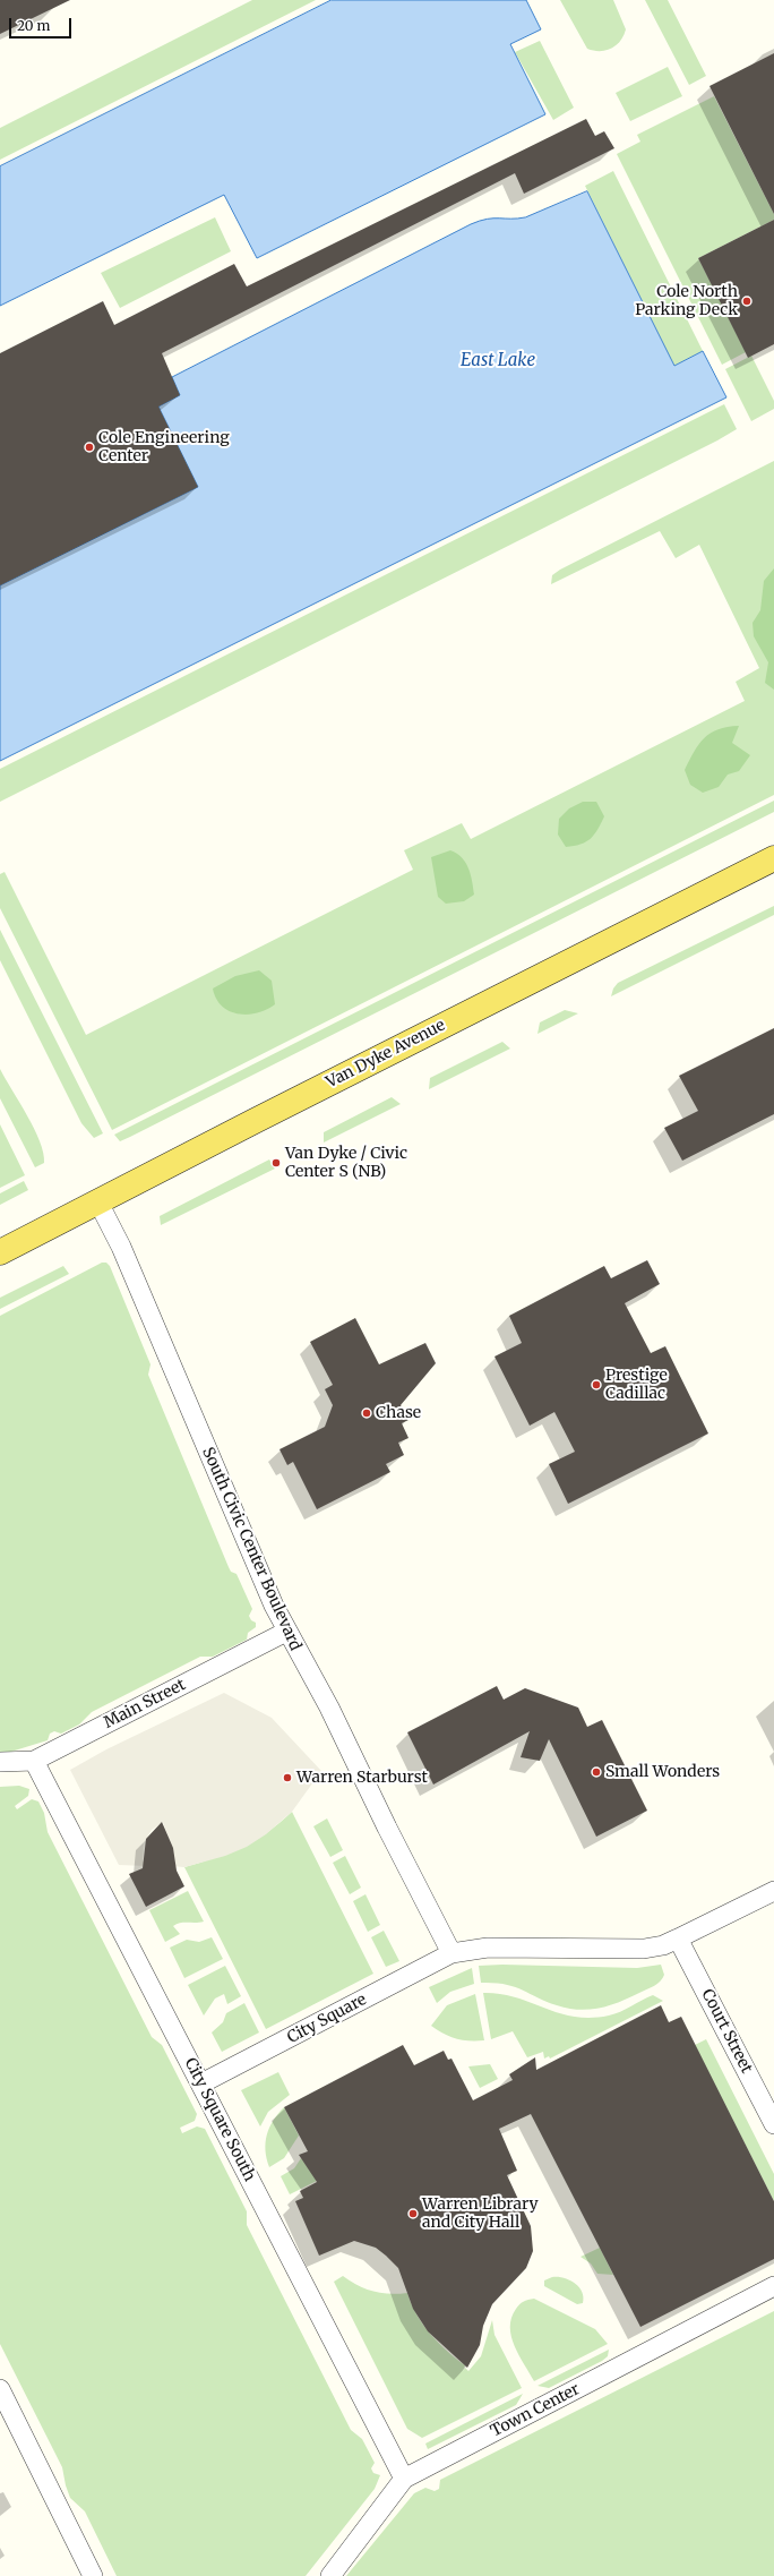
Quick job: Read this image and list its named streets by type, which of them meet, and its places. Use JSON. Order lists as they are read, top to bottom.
{
  "streets": {
    "main road": ["Van Dyke Avenue"],
    "street": [
      "South Civic Center Boulevard",
      "Main Street",
      "City Square",
      "Court Street",
      "City Square South",
      "Town Center"
    ]
  },
  "crossings": [
    ["Van Dyke Avenue", "South Civic Center Boulevard"],
    ["South Civic Center Boulevard", "Main Street"],
    ["South Civic Center Boulevard", "City Square"],
    ["Main Street", "City Square South"],
    ["City Square", "City Square South"],
    ["City Square South", "Town Center"]
  ],
  "water": ["East Lake"],
  "places": [
    "Cole North Parking Deck",
    "Cole Engineering Center",
    "Van Dyke / Civic Center S (NB)",
    "Prestige Cadillac",
    "Chase",
    "Small Wonders",
    "Warren Starburst",
    "Warren Library and City Hall"
  ],
  "scale_bar": "20 m"
}
